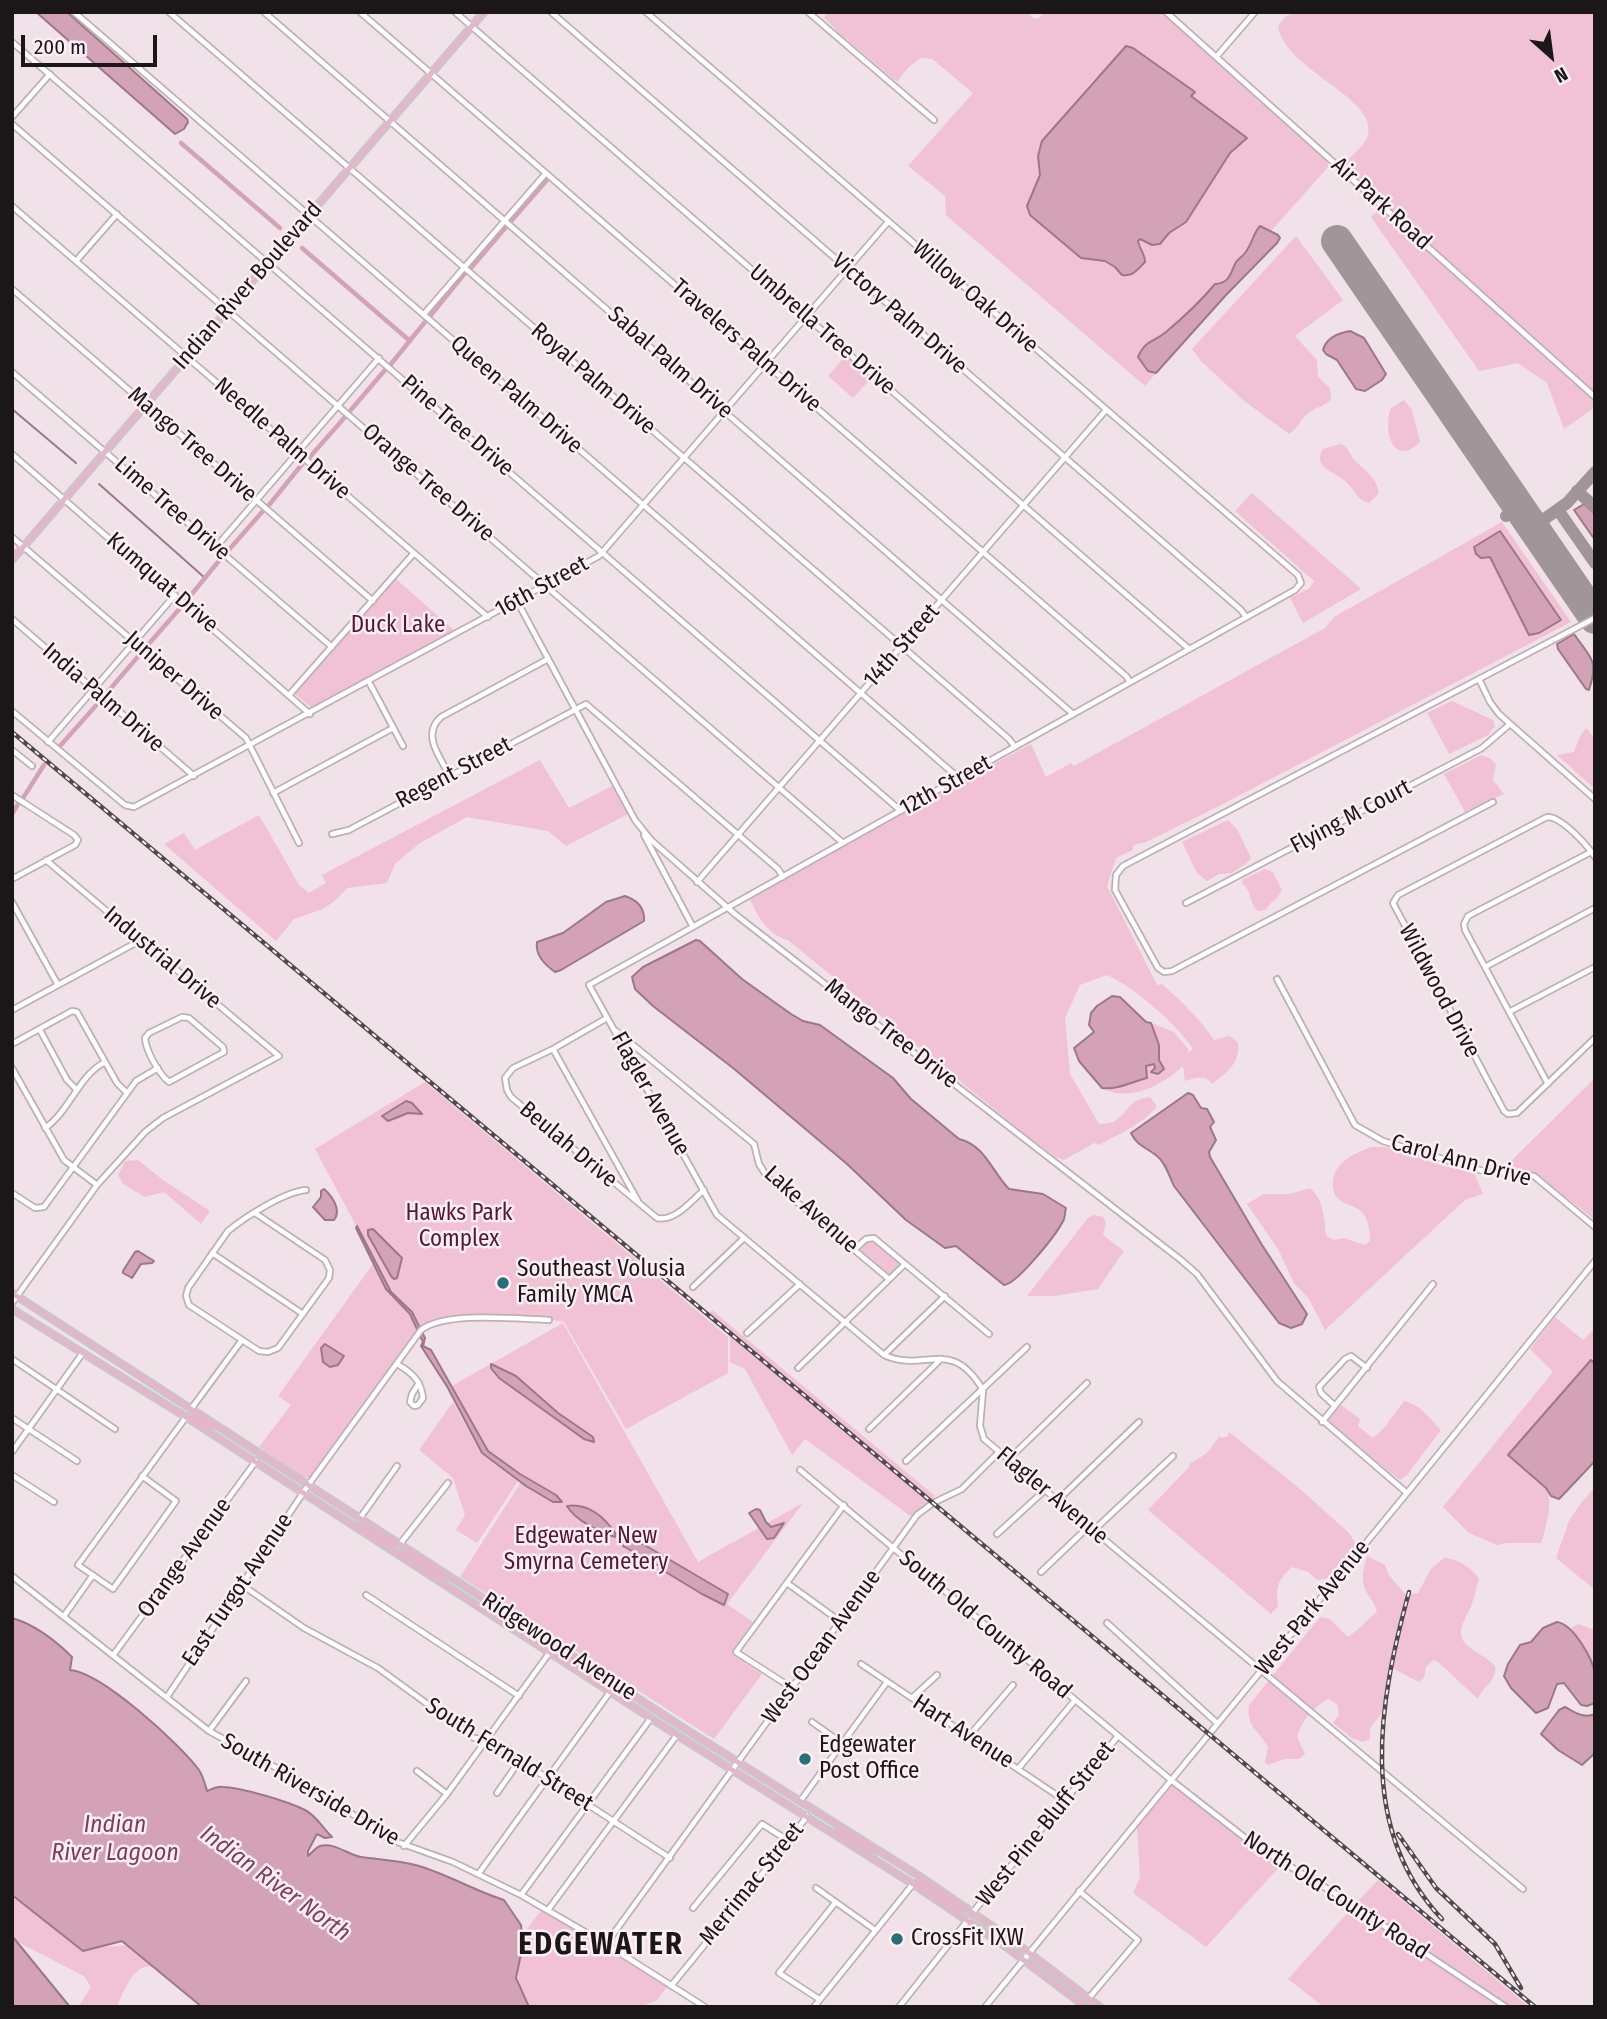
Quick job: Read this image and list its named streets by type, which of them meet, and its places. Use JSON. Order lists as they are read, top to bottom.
{
  "streets": {
    "main road": ["Indian River Boulevard", "Ridgewood Avenue"],
    "street": [
      "Air Park Road",
      "Willow Oak Drive",
      "Victory Palm Drive",
      "Umbrella Tree Drive",
      "Travelers Palm Drive",
      "Sabal Palm Drive",
      "Royal Palm Drive",
      "Queen Palm Drive",
      "Pine Tree Drive",
      "Needle Palm Drive",
      "Mango Tree Drive",
      "Orange Tree Drive",
      "Lime Tree Drive",
      "Kumquat Drive",
      "16th Street",
      "14th Street",
      "Juniper Drive",
      "India Palm Drive",
      "Regent Street",
      "12th Street",
      "Flying M Court",
      "Industrial Drive",
      "Wildwood Drive",
      "Flagler Avenue",
      "Beulah Drive",
      "Carol Ann Drive",
      "Lake Avenue",
      "Orange Avenue",
      "East Turgot Avenue",
      "West Park Avenue",
      "South Old County Road",
      "West Ocean Avenue",
      "Hart Avenue",
      "South Fernald Street",
      "South Riverside Drive",
      "West Pine Bluff Street",
      "Merrimac Street",
      "North Old County Road"
    ]
  },
  "crossings": [
    ["Indian River Boulevard", "Umbrella Tree Drive"],
    ["Indian River Boulevard", "Travelers Palm Drive"],
    ["Indian River Boulevard", "Sabal Palm Drive"],
    ["Indian River Boulevard", "Royal Palm Drive"],
    ["Indian River Boulevard", "Queen Palm Drive"],
    ["Indian River Boulevard", "Pine Tree Drive"],
    ["Indian River Boulevard", "Needle Palm Drive"],
    ["Indian River Boulevard", "Mango Tree Drive"],
    ["Indian River Boulevard", "Orange Tree Drive"],
    ["Indian River Boulevard", "Lime Tree Drive"],
    ["Indian River Boulevard", "Kumquat Drive"],
    ["Indian River Boulevard", "Juniper Drive"],
    ["Willow Oak Drive", "16th Street"],
    ["Willow Oak Drive", "14th Street"],
    ["Willow Oak Drive", "12th Street"],
    ["Victory Palm Drive", "16th Street"],
    ["Victory Palm Drive", "14th Street"],
    ["Victory Palm Drive", "12th Street"],
    ["Umbrella Tree Drive", "16th Street"],
    ["Umbrella Tree Drive", "14th Street"],
    ["Umbrella Tree Drive", "12th Street"],
    ["Travelers Palm Drive", "16th Street"],
    ["Travelers Palm Drive", "14th Street"],
    ["Travelers Palm Drive", "12th Street"],
    ["Sabal Palm Drive", "16th Street"],
    ["Sabal Palm Drive", "14th Street"],
    ["Sabal Palm Drive", "12th Street"],
    ["Royal Palm Drive", "16th Street"],
    ["Royal Palm Drive", "14th Street"],
    ["Royal Palm Drive", "12th Street"],
    ["Queen Palm Drive", "16th Street"],
    ["Queen Palm Drive", "14th Street"],
    ["Queen Palm Drive", "12th Street"],
    ["Pine Tree Drive", "16th Street"],
    ["Pine Tree Drive", "14th Street"],
    ["Pine Tree Drive", "12th Street"],
    ["Needle Palm Drive", "16th Street"],
    ["Mango Tree Drive", "16th Street"],
    ["Mango Tree Drive", "14th Street"],
    ["Mango Tree Drive", "Regent Street"],
    ["Mango Tree Drive", "12th Street"],
    ["Mango Tree Drive", "West Park Avenue"],
    ["Orange Tree Drive", "16th Street"],
    ["Orange Tree Drive", "14th Street"],
    ["Orange Tree Drive", "12th Street"],
    ["Kumquat Drive", "16th Street"],
    ["16th Street", "Juniper Drive"],
    ["16th Street", "India Palm Drive"],
    ["12th Street", "Flagler Avenue"],
    ["Flagler Avenue", "Beulah Drive"],
    ["Flagler Avenue", "Lake Avenue"],
    ["Flagler Avenue", "West Park Avenue"],
    ["Flagler Avenue", "West Ocean Avenue"],
    ["Orange Avenue", "Ridgewood Avenue"],
    ["Orange Avenue", "South Riverside Drive"],
    ["East Turgot Avenue", "Ridgewood Avenue"],
    ["East Turgot Avenue", "South Fernald Street"],
    ["East Turgot Avenue", "South Riverside Drive"],
    ["West Park Avenue", "South Old County Road"],
    ["West Park Avenue", "Ridgewood Avenue"],
    ["West Park Avenue", "North Old County Road"],
    ["South Old County Road", "West Ocean Avenue"],
    ["South Old County Road", "West Pine Bluff Street"],
    ["South Old County Road", "North Old County Road"],
    ["Ridgewood Avenue", "West Ocean Avenue"],
    ["Ridgewood Avenue", "West Pine Bluff Street"],
    ["Ridgewood Avenue", "Merrimac Street"],
    ["West Ocean Avenue", "South Fernald Street"],
    ["West Ocean Avenue", "South Riverside Drive"],
    ["Hart Avenue", "West Pine Bluff Street"],
    ["South Riverside Drive", "Merrimac Street"]
  ],
  "districts": ["EDGEWATER"],
  "water": ["Indian River Lagoon", "Indian River North"],
  "parks": ["Duck Lake", "Hawks Park Complex", "Edgewater New Smyrna Cemetery"],
  "places": ["Southeast Volusia Family YMCA", "Edgewater Post Office", "CrossFit IXW"],
  "scale_bar": "200 m",
  "north": "bottom right"
}
